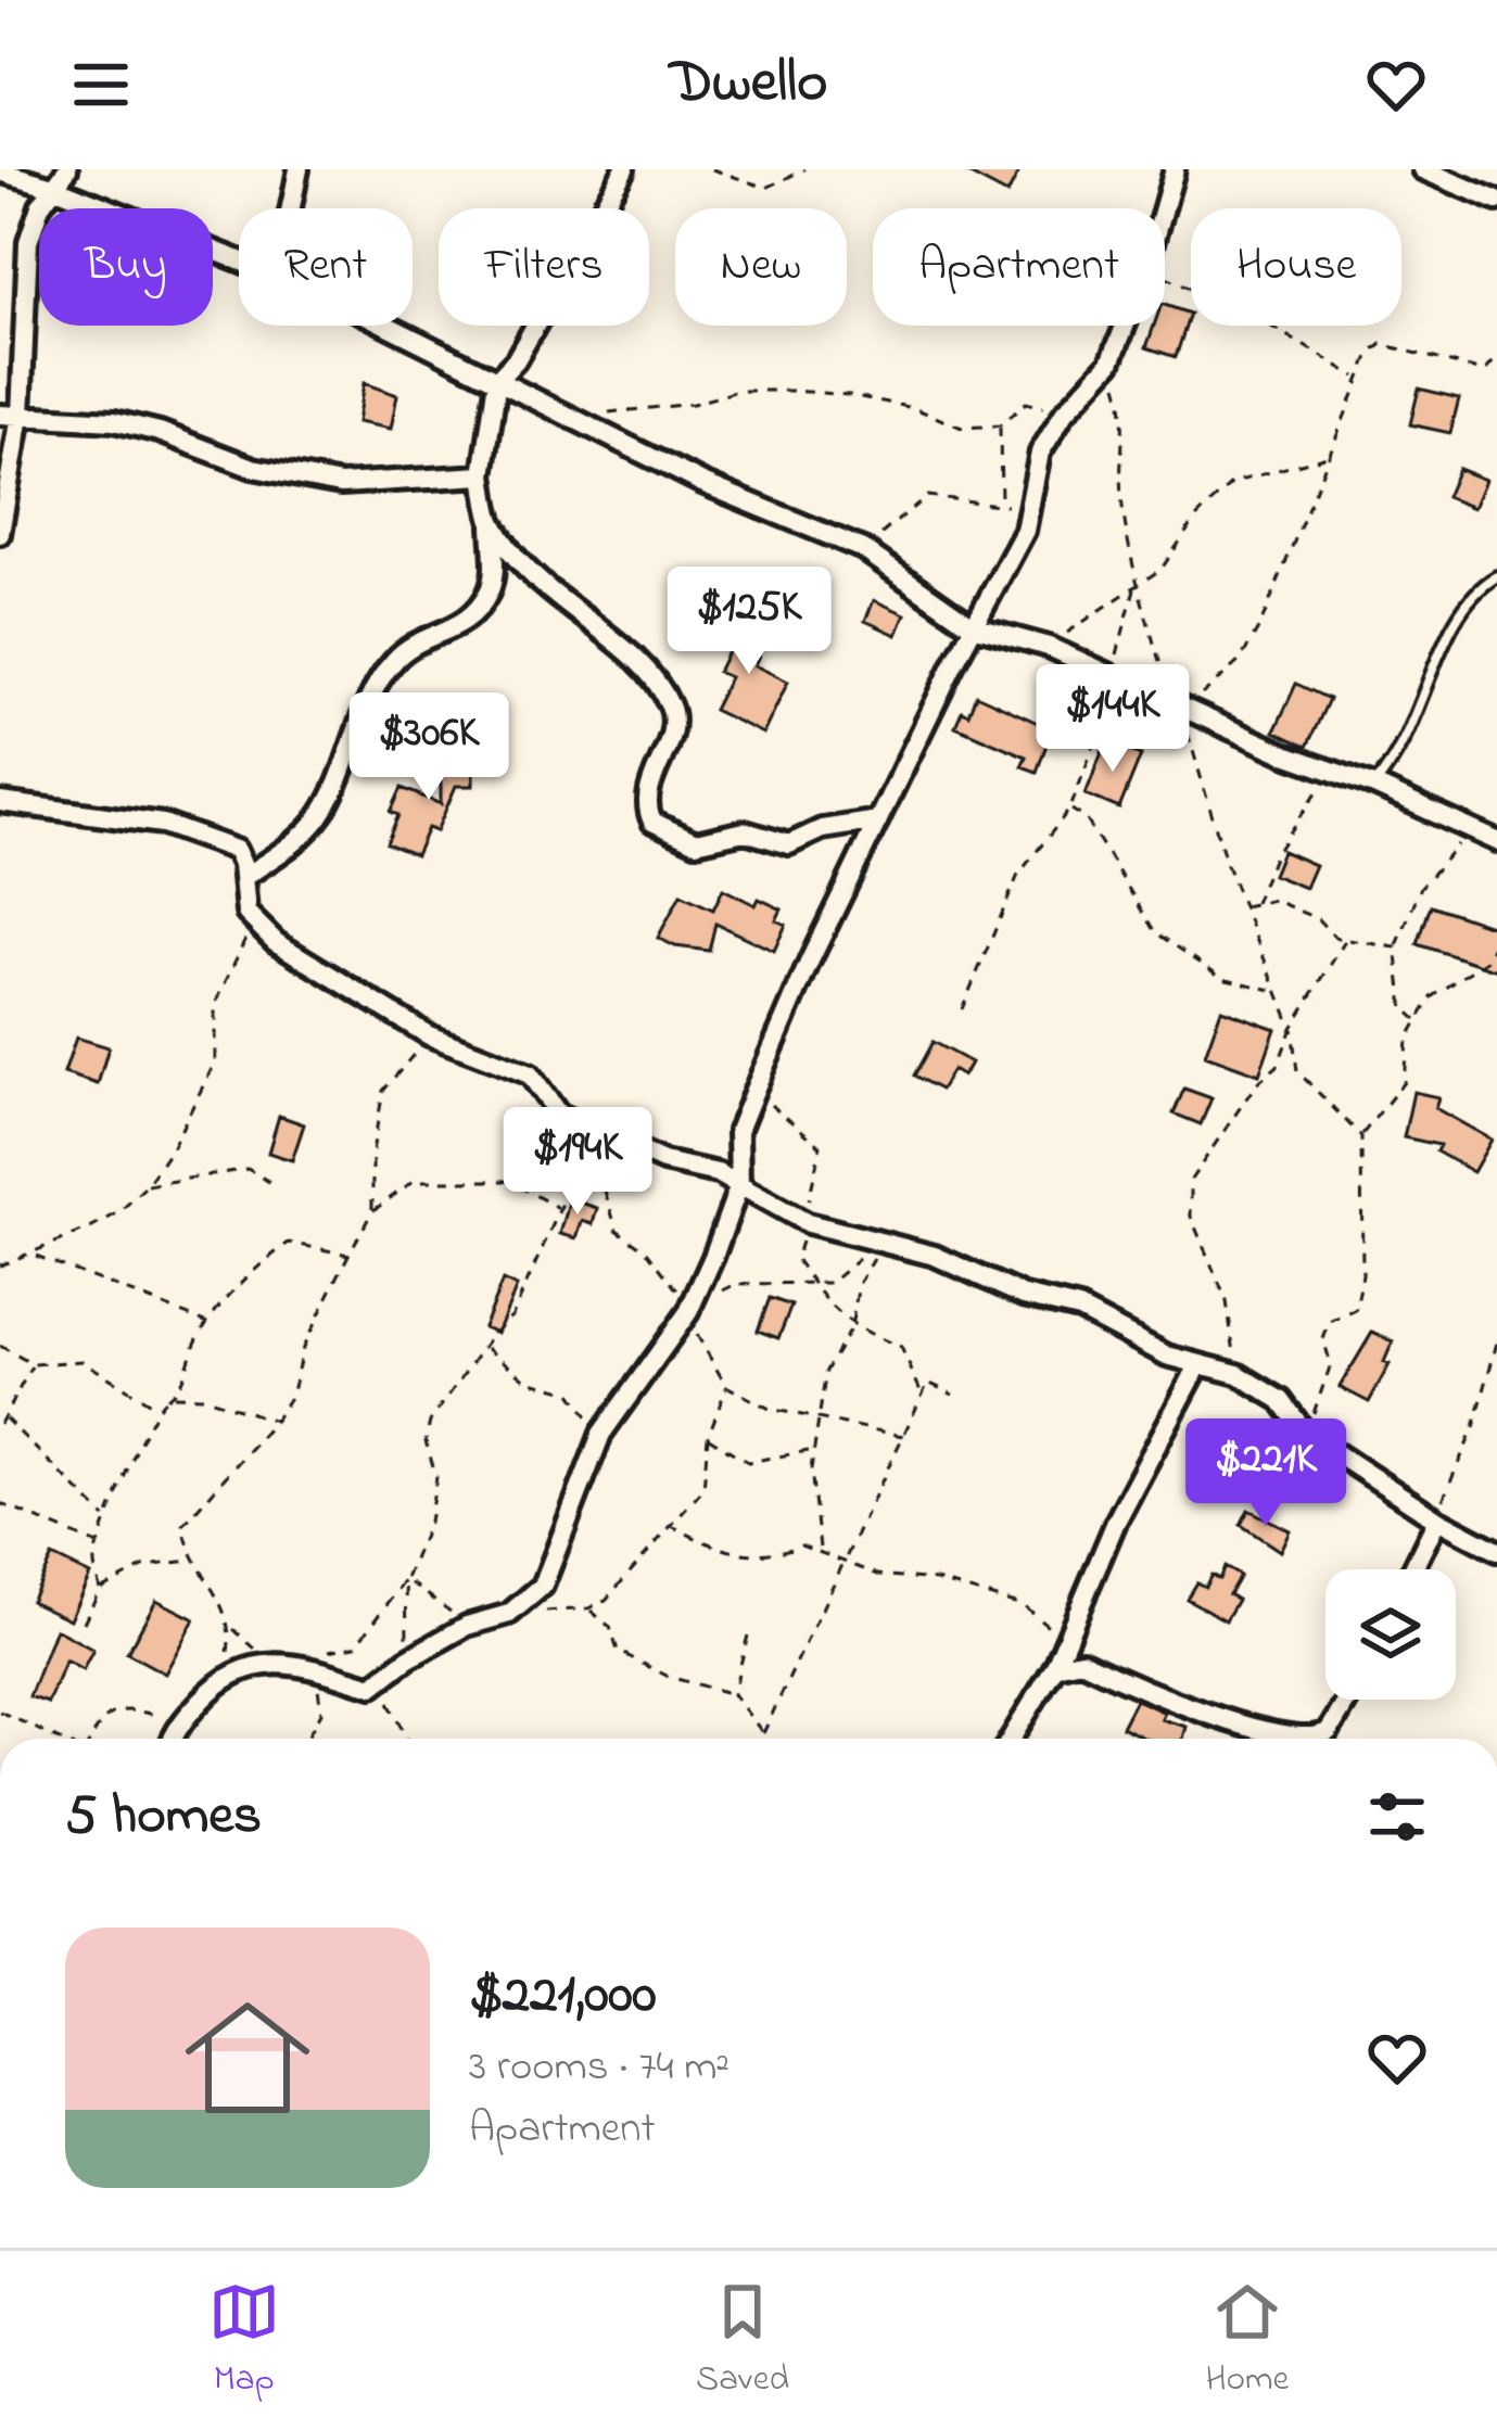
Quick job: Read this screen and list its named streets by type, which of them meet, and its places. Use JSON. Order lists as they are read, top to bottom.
{
  "page": {
    "header": "Dwello",
    "chip": [
      "Buy",
      "Rent",
      "Filters",
      "New",
      "Apartment",
      "House"
    ],
    "price": [
      "$125K",
      "$144K",
      "$306K",
      "$194K",
      "$221K"
    ],
    "heading": "5 homes",
    "list": [
      {
        "name": "$221,000",
        "note": "3 rooms · 74 m² · Apartment"
      }
    ],
    "tabs": ["Map", "Saved", "Home"]
  }
}
